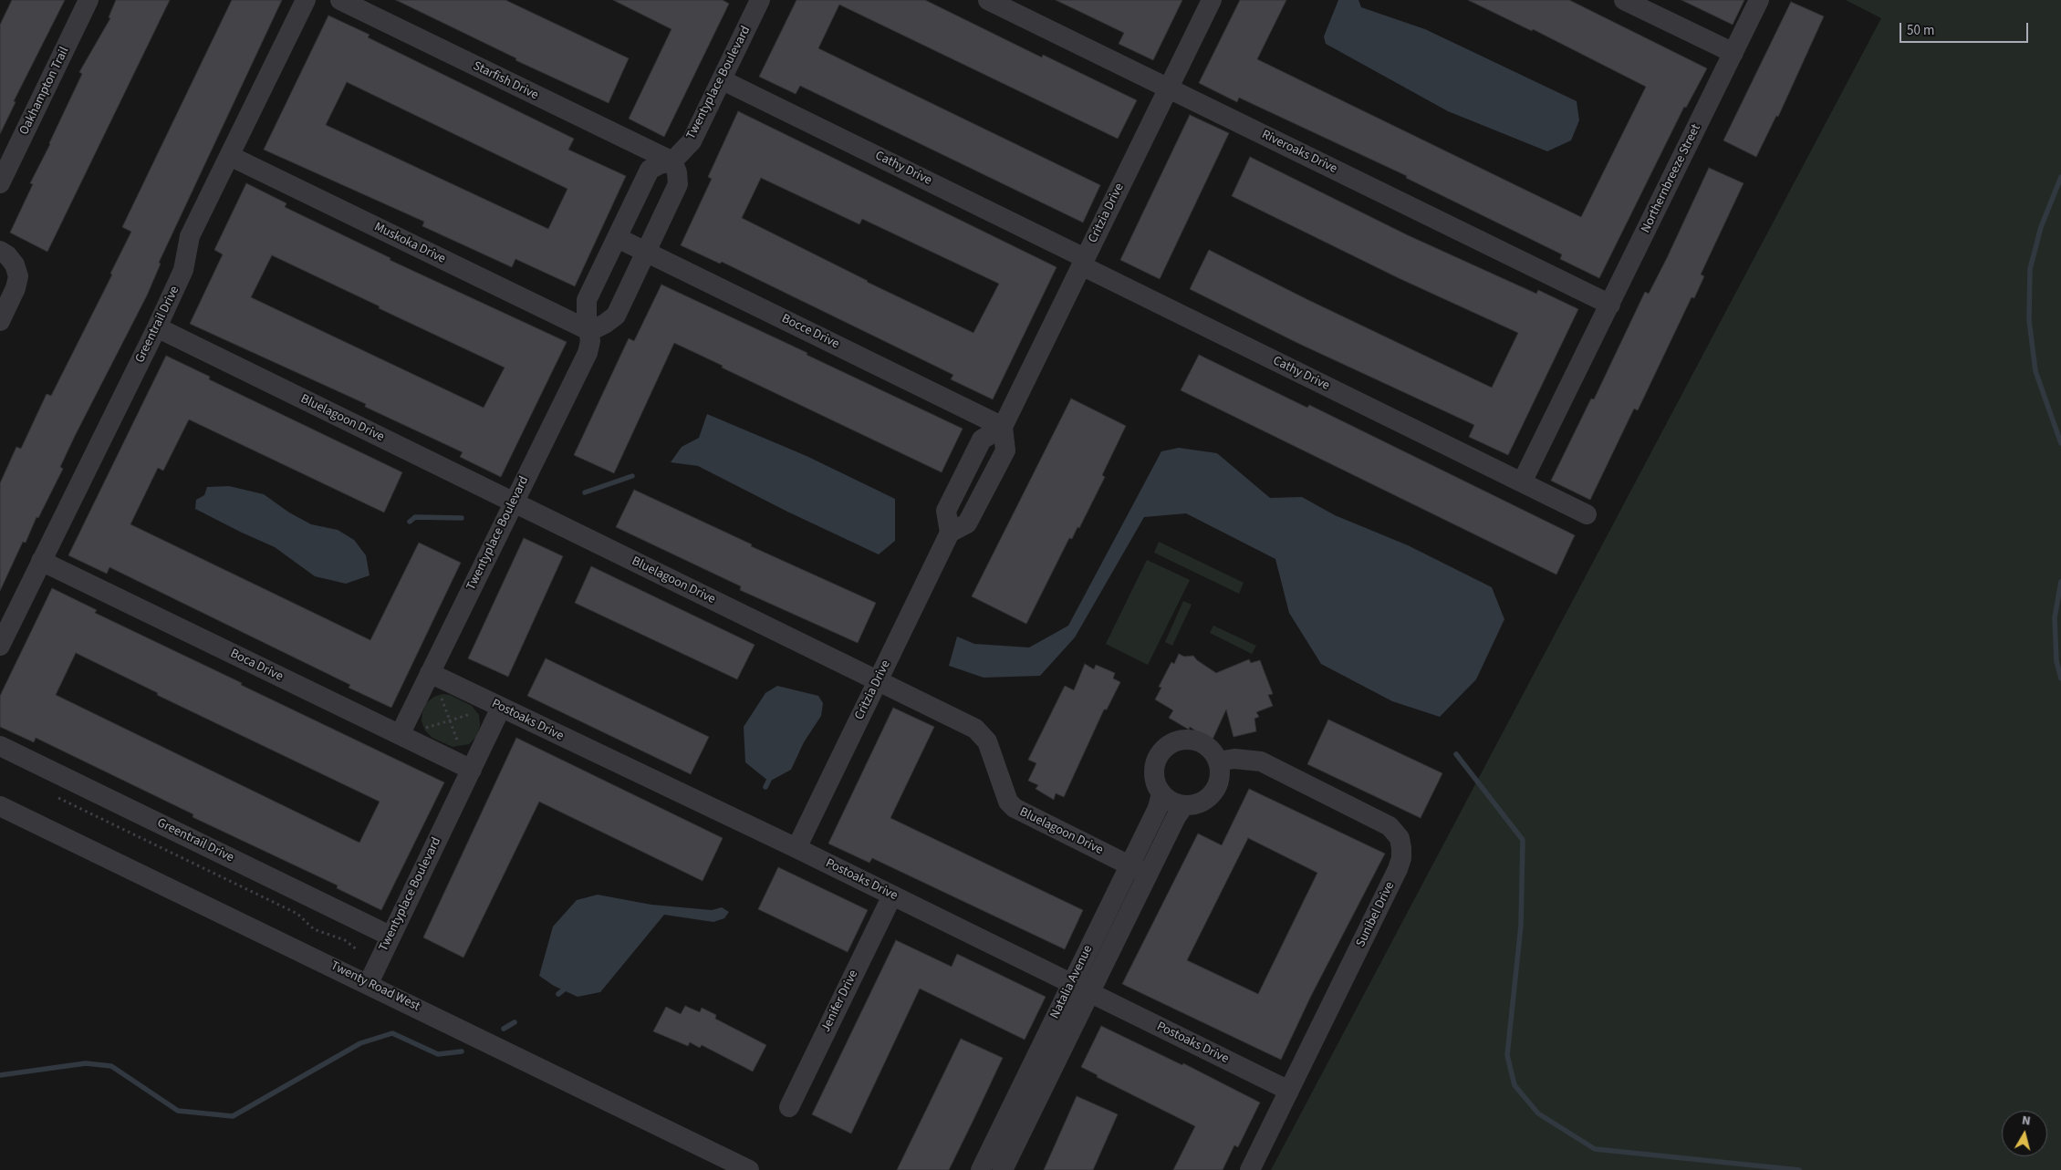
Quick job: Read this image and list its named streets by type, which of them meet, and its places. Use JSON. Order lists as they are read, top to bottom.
{
  "streets": {
    "street": [
      "Starfish Drive",
      "Twentyplace Boulevard",
      "Oakhampton Trail",
      "Riveroaks Drive",
      "Cathy Drive",
      "Northernbreeze Street",
      "Critzia Drive",
      "Muskoka Drive",
      "Greentrail Drive",
      "Bocce Drive",
      "Bluelagoon Drive",
      "Boca Drive",
      "Postoaks Drive",
      "Sunibel Drive",
      "Natalia Avenue",
      "Twenty Road West",
      "Jenifer Drive"
    ]
  },
  "crossings": [
    ["Starfish Drive", "Twentyplace Boulevard"],
    ["Twentyplace Boulevard", "Cathy Drive"],
    ["Twentyplace Boulevard", "Muskoka Drive"],
    ["Twentyplace Boulevard", "Greentrail Drive"],
    ["Twentyplace Boulevard", "Bocce Drive"],
    ["Twentyplace Boulevard", "Bluelagoon Drive"],
    ["Twentyplace Boulevard", "Boca Drive"],
    ["Twentyplace Boulevard", "Postoaks Drive"],
    ["Twentyplace Boulevard", "Twenty Road West"],
    ["Riveroaks Drive", "Northernbreeze Street"],
    ["Riveroaks Drive", "Critzia Drive"],
    ["Cathy Drive", "Critzia Drive"],
    ["Critzia Drive", "Bocce Drive"],
    ["Critzia Drive", "Bluelagoon Drive"],
    ["Critzia Drive", "Postoaks Drive"],
    ["Muskoka Drive", "Greentrail Drive"],
    ["Greentrail Drive", "Bluelagoon Drive"],
    ["Greentrail Drive", "Boca Drive"],
    ["Bluelagoon Drive", "Natalia Avenue"],
    ["Postoaks Drive", "Sunibel Drive"],
    ["Postoaks Drive", "Natalia Avenue"],
    ["Postoaks Drive", "Jenifer Drive"],
    ["Sunibel Drive", "Natalia Avenue"]
  ],
  "scale_bar": "50 m",
  "north": "top"
}
